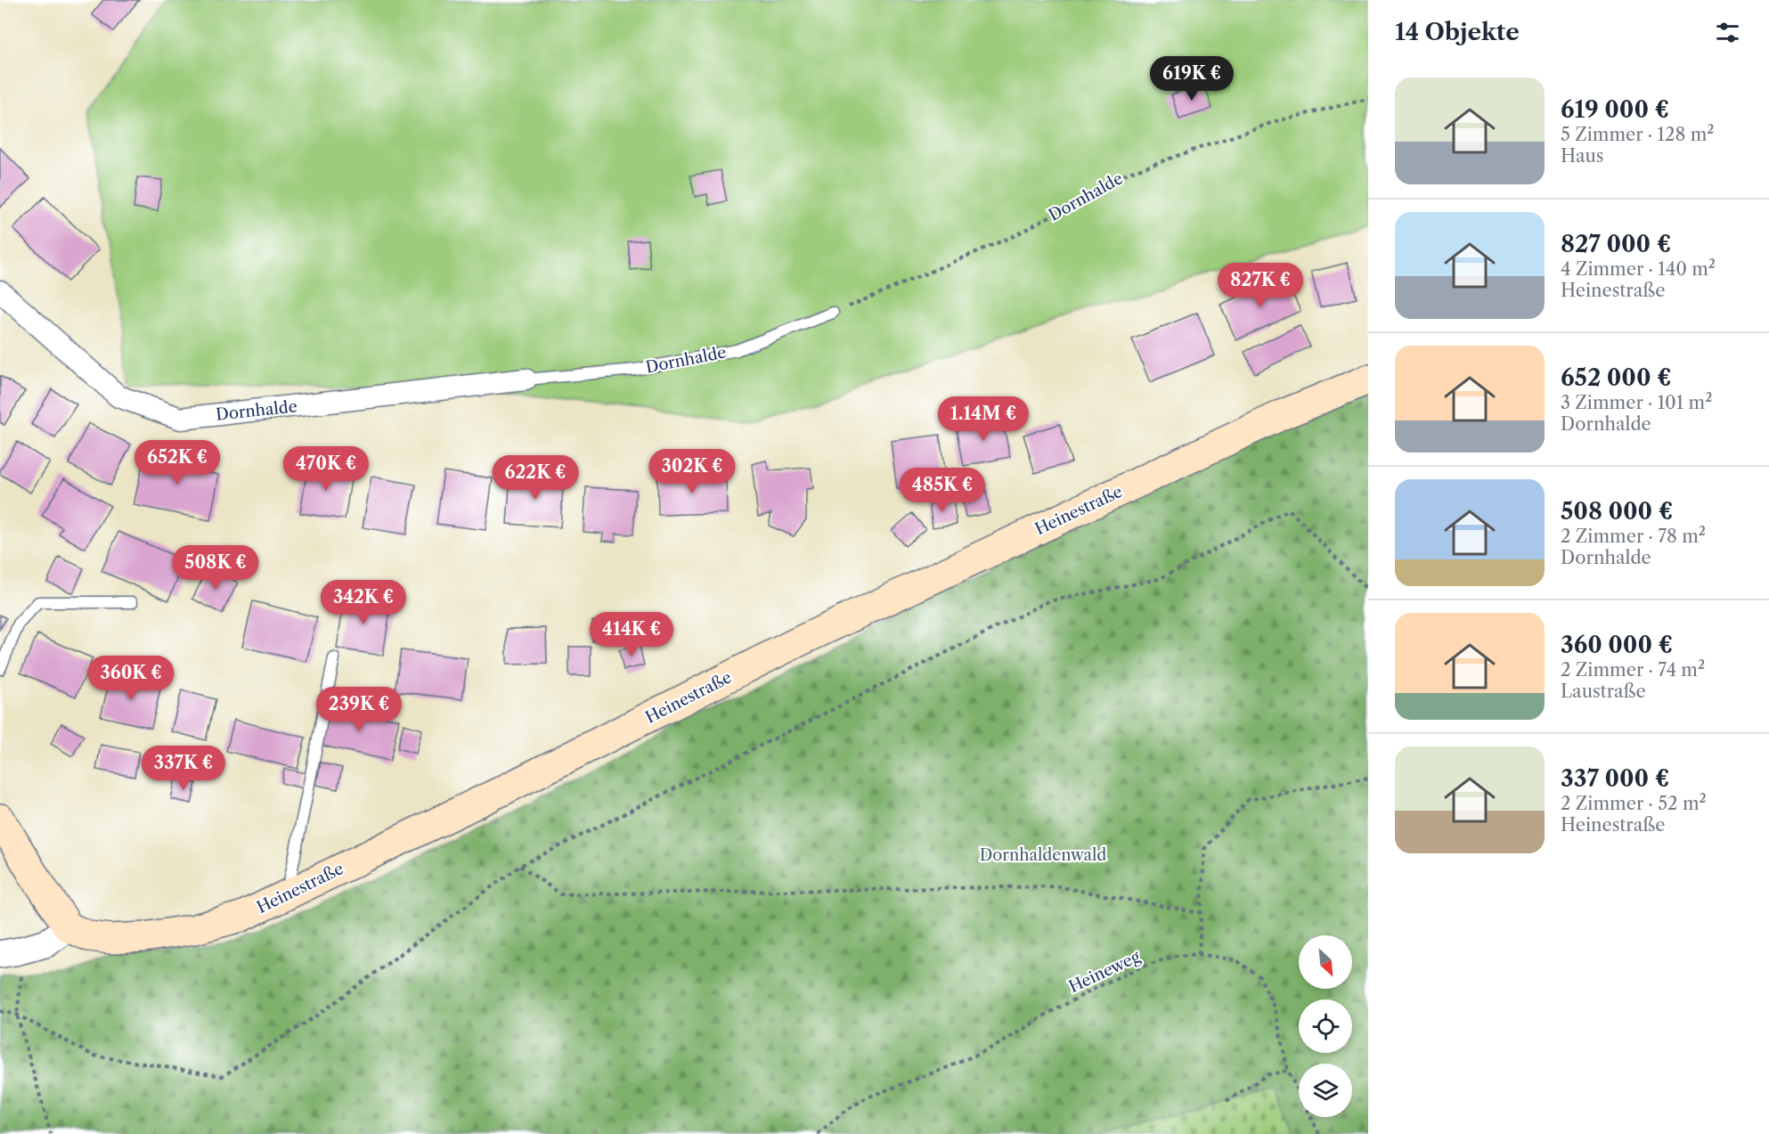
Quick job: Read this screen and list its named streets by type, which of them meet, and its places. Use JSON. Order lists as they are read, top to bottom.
{
  "streets": {
    "main road": ["Heinestraße"],
    "street": ["Dornhalde"],
    "path": ["Heineweg"]
  },
  "parks": ["Dornhaldenwald"],
  "north": "bottom right",
  "page": {
    "heading": "14 Objekte",
    "price": [
      "619K €",
      "827K €",
      "1.14M €",
      "652K €",
      "470K €",
      "302K €",
      "622K €",
      "485K €",
      "508K €",
      "342K €",
      "414K €",
      "360K €",
      "239K €",
      "337K €"
    ],
    "list": [
      {
        "name": "619 000 €",
        "note": "5 Zimmer · 128 m² · Haus"
      },
      {
        "name": "827 000 €",
        "note": "4 Zimmer · 140 m² · Heinestraße"
      },
      {
        "name": "652 000 €",
        "note": "3 Zimmer · 101 m² · Dornhalde"
      },
      {
        "name": "508 000 €",
        "note": "2 Zimmer · 78 m² · Dornhalde"
      },
      {
        "name": "360 000 €",
        "note": "2 Zimmer · 74 m² · Laustraße"
      },
      {
        "name": "337 000 €",
        "note": "2 Zimmer · 52 m² · Heinestraße"
      }
    ]
  }
}
